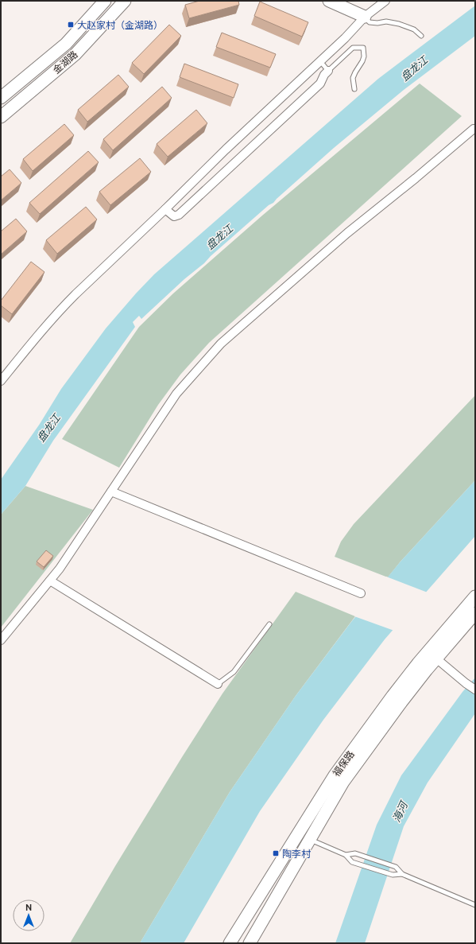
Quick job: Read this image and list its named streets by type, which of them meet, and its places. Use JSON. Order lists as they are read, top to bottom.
{
  "streets": {
    "main road": ["金湖路", "福保路"]
  },
  "water": ["盘龙江", "海河"],
  "places": {
    "transit": ["大赵家村（金湖路）", "陶李村"]
  },
  "north": "top"
}
